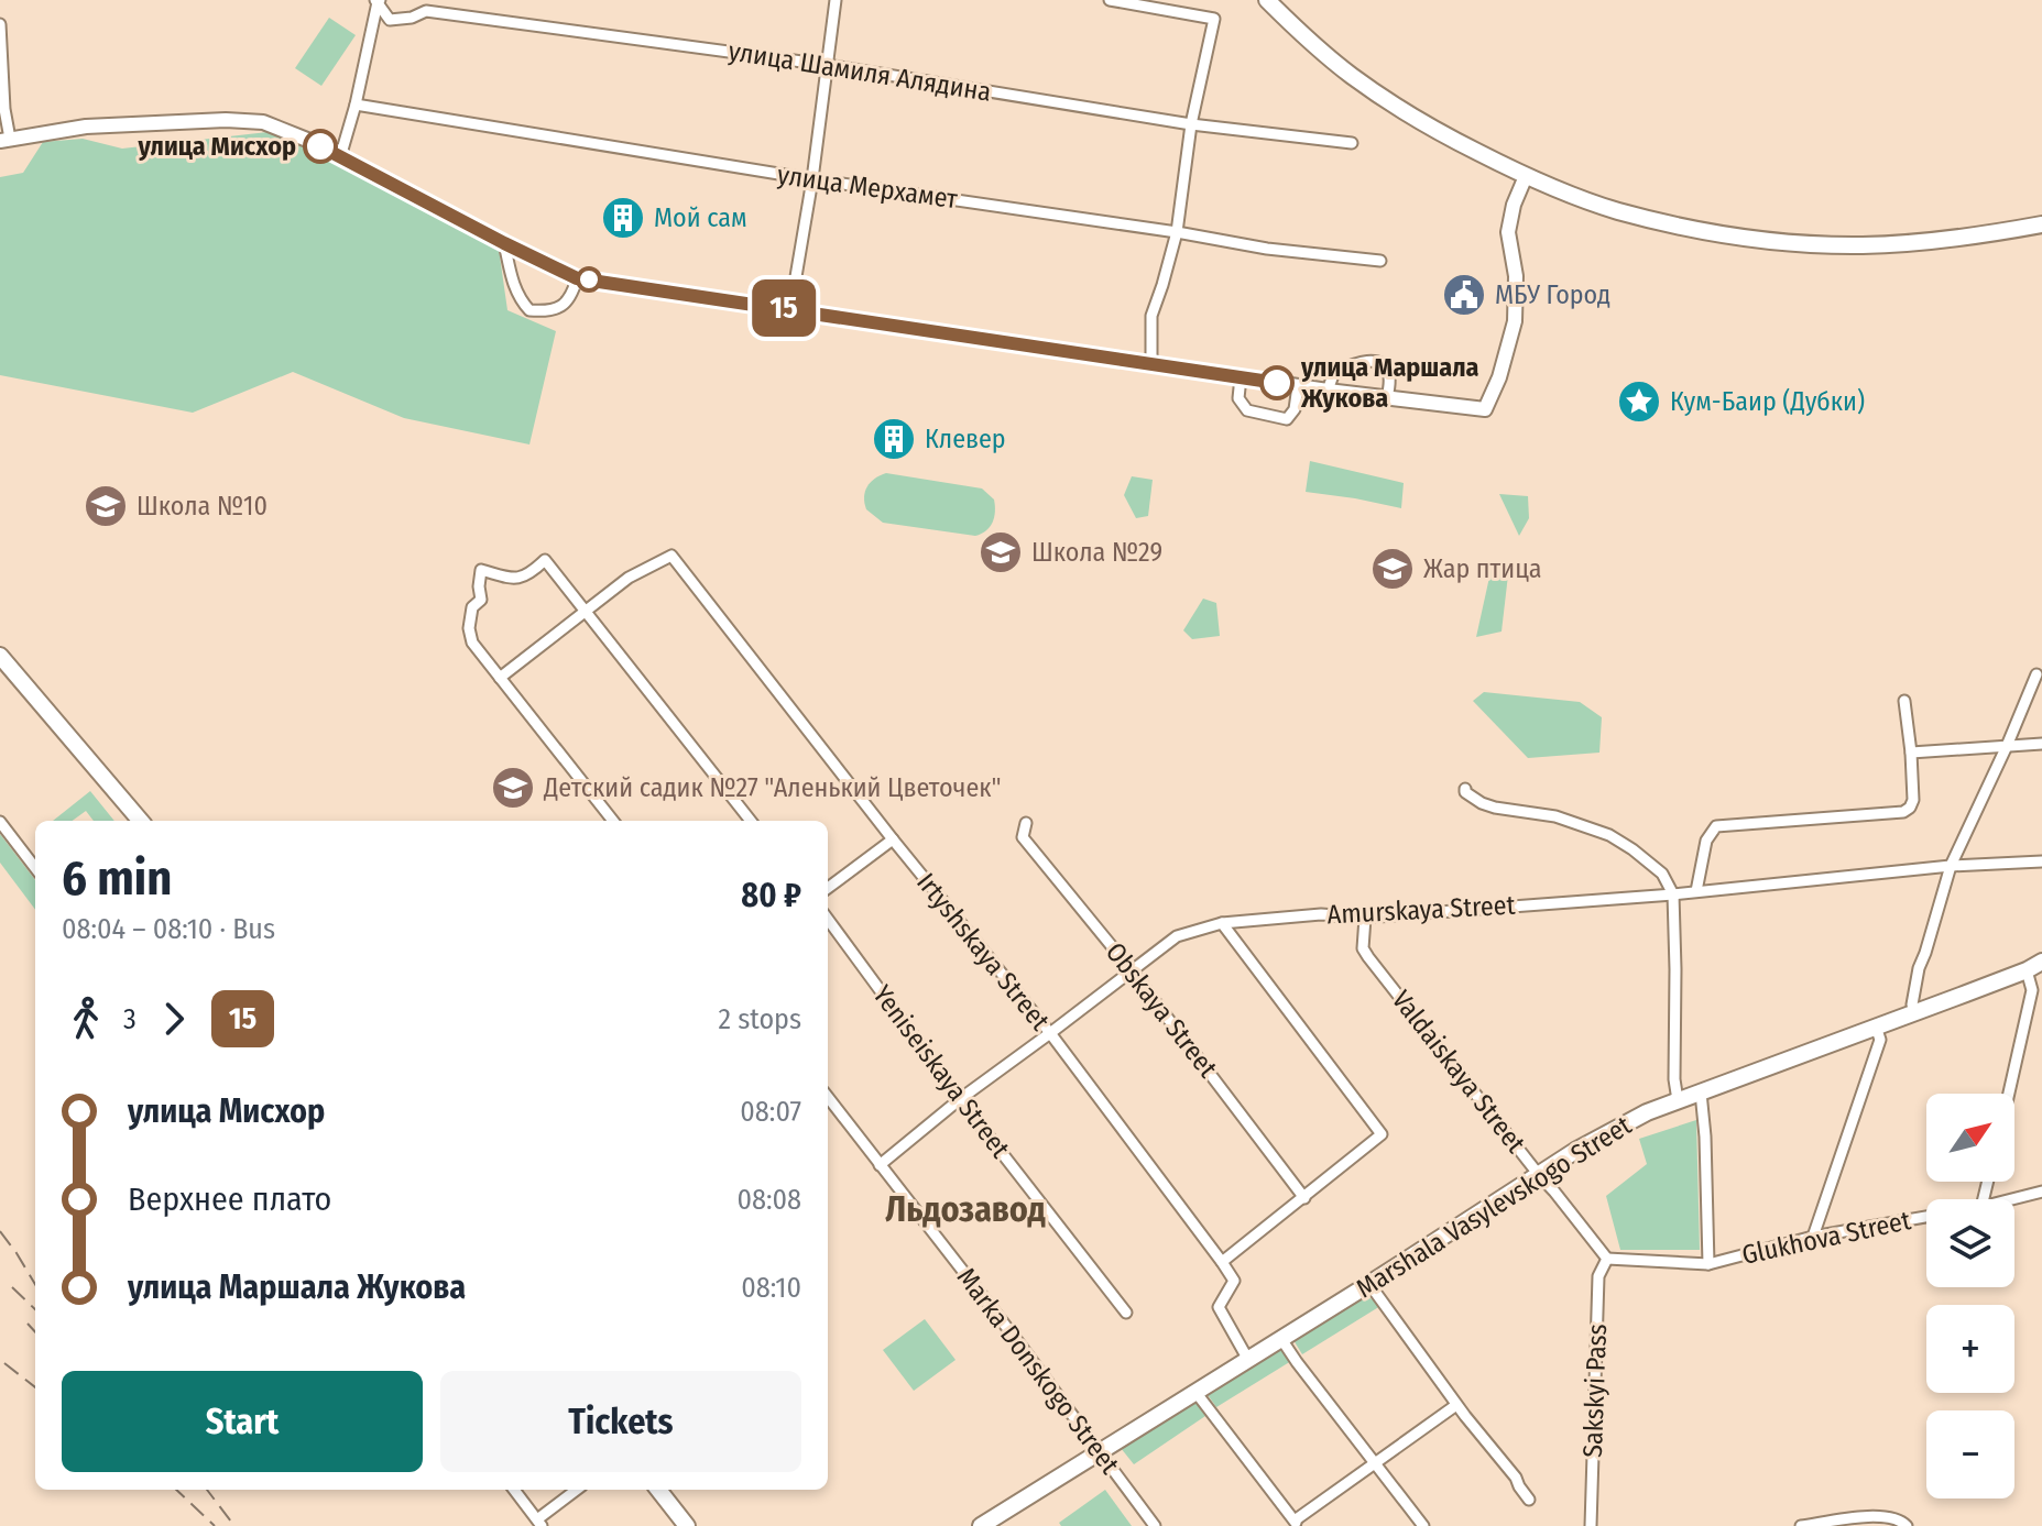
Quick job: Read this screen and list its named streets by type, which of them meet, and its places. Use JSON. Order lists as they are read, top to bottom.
{
  "streets": {
    "main road": ["Marshala Vasylevskogo Street"],
    "street": [
      "улица Шамиля Алядина",
      "улица Мерхамет",
      "Amurskaya Street",
      "Irtyshskaya Street",
      "Obskaya Street",
      "Yeniseiskaya Street",
      "Valdaiskaya Street",
      "Glukhova Street",
      "Marka Donskogo Street",
      "Sakskyi Pass"
    ]
  },
  "crossings": [
    ["Amurskaya Street", "Irtyshskaya Street"],
    ["Amurskaya Street", "Obskaya Street"],
    ["Amurskaya Street", "Yeniseiskaya Street"],
    ["Amurskaya Street", "Valdaiskaya Street"],
    ["Amurskaya Street", "Marka Donskogo Street"],
    ["Valdaiskaya Street", "Marshala Vasylevskogo Street"],
    ["Valdaiskaya Street", "Glukhova Street"],
    ["Valdaiskaya Street", "Sakskyi Pass"],
    ["Marshala Vasylevskogo Street", "Marka Donskogo Street"],
    ["Glukhova Street", "Sakskyi Pass"]
  ],
  "districts": ["Льдозавод"],
  "places": {
    "other": ["улица Мисхор", "улица Маршала Жукова"],
    "building": ["Мой сам", "Клевер"],
    "public building": ["МБУ Город"],
    "place": ["Кум-Баир (Дубки)"],
    "school or university": [
      "Школа №10",
      "Школа №29",
      "Жар птица",
      "Детский садик №27 \"Аленький Цветочек\""
    ]
  },
  "lines": ["bus line 15"],
  "north": "top right",
  "page": {
    "on_map": "15",
    "heading": ["6 min", "08:04 – 08:10 · Bus", "80 ₽"],
    "legs": ["3", "15", "2 stops"],
    "list": [
      {
        "name": "улица Мисхор",
        "value": "08:07"
      },
      {
        "name": "Верхнее плато",
        "value": "08:08"
      },
      {
        "name": "улица Маршала Жукова",
        "value": "08:10"
      }
    ],
    "map_buttons": ["+", "−"],
    "buttons": ["Start", "Tickets"]
  }
}
